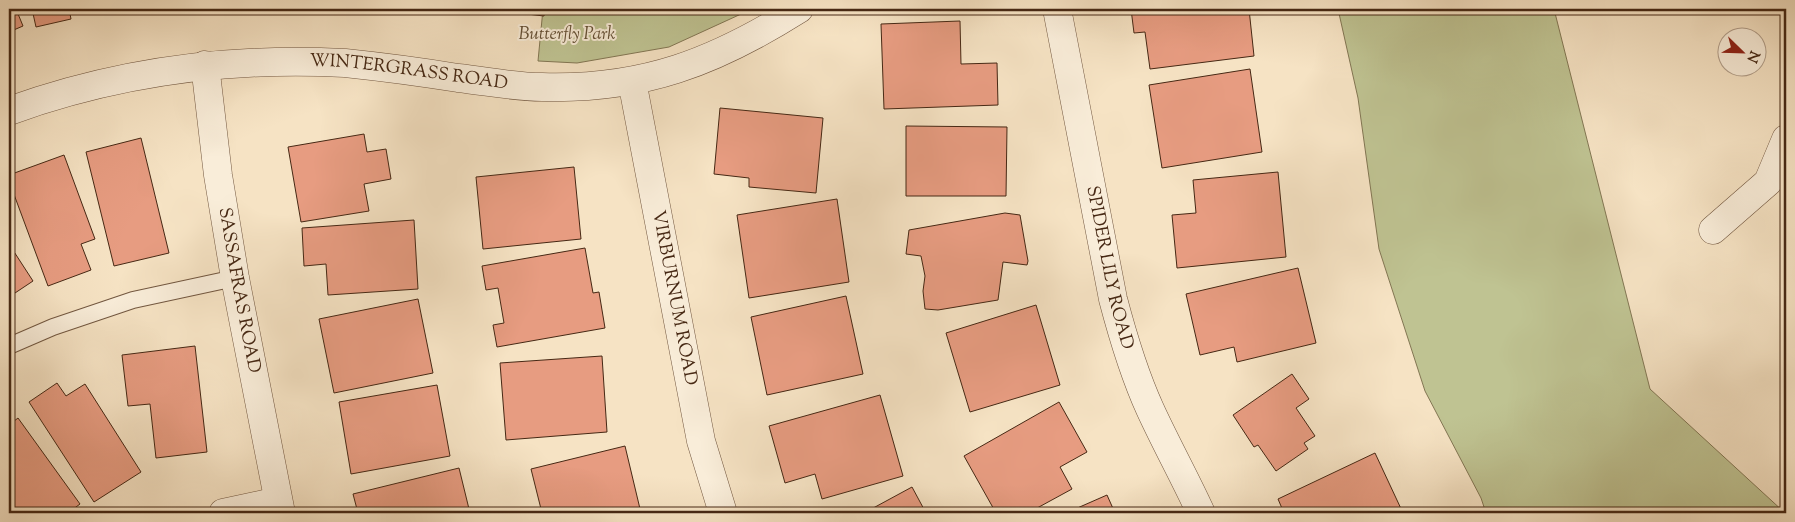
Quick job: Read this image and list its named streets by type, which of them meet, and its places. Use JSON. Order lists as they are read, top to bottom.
{
  "streets": {
    "street": [
      "WINTERGRASS ROAD",
      "SPIDER LILY ROAD",
      "SASSAFRAS ROAD",
      "VIRBURNUM ROAD"
    ]
  },
  "crossings": [
    ["WINTERGRASS ROAD", "SASSAFRAS ROAD"],
    ["WINTERGRASS ROAD", "VIRBURNUM ROAD"]
  ],
  "parks": ["Butterfly Park"],
  "north": "bottom right"
}
